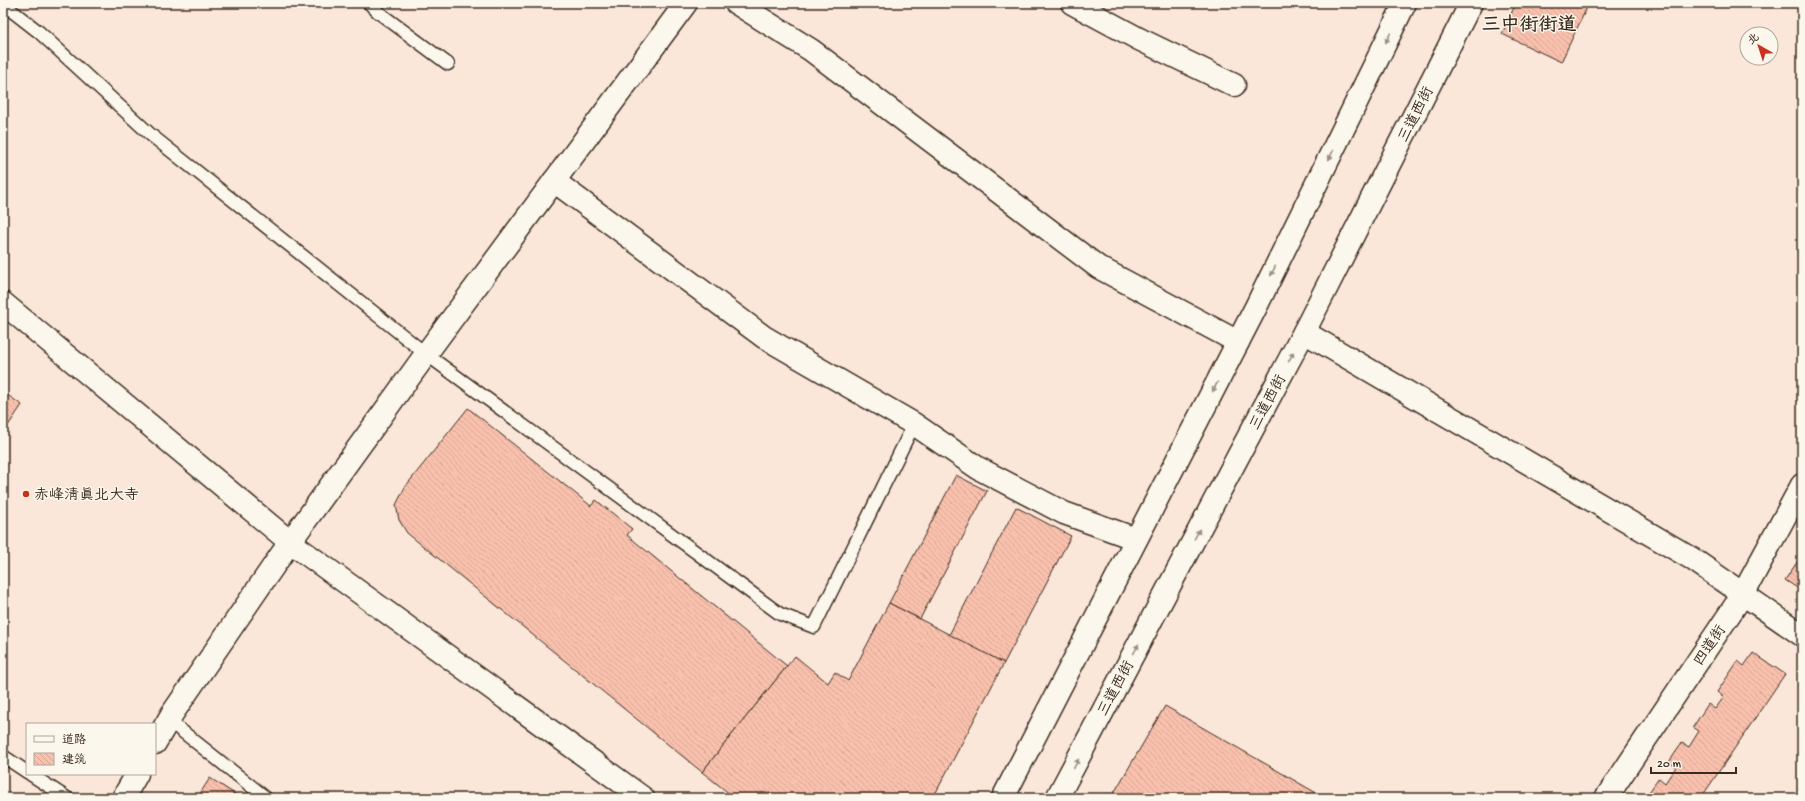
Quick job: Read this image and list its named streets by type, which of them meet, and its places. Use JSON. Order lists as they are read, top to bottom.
{
  "streets": {
    "street": ["三道西街", "四道街"]
  },
  "districts": ["三中街街道"],
  "places": ["赤峰清真北大寺"],
  "legend": ["道路", "建筑"],
  "scale_bar": "20 m",
  "north": "top left"
}
